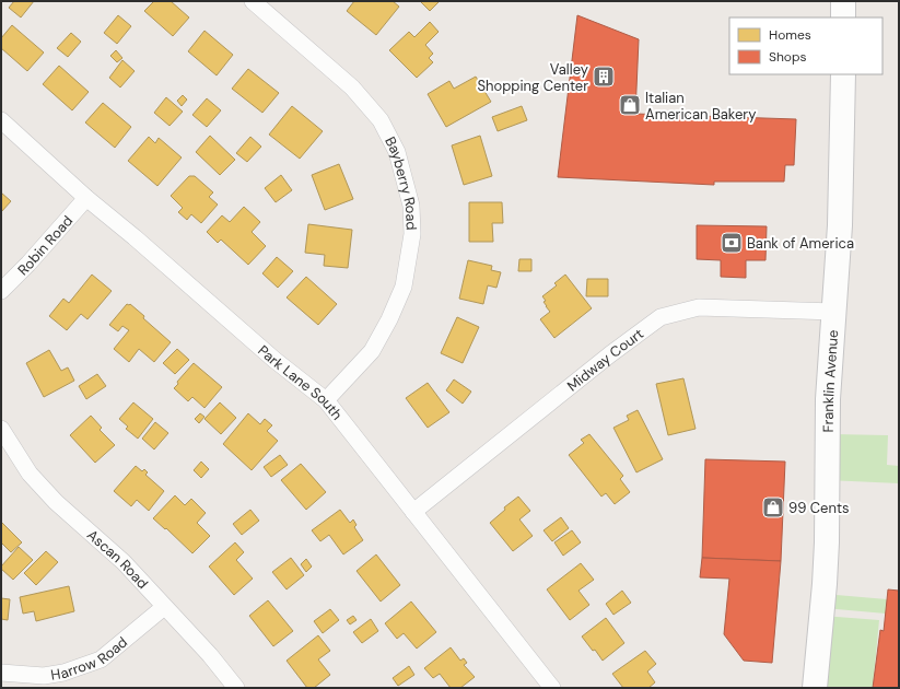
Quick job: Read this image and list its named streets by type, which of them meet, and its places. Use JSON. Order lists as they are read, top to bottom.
{
  "streets": {
    "main road": ["Franklin Avenue"],
    "street": [
      "Bayberry Road",
      "Robin Road",
      "Midway Court",
      "Park Lane South",
      "Ascan Road",
      "Harrow Road"
    ]
  },
  "crossings": [
    ["Bayberry Road", "Park Lane South"],
    ["Robin Road", "Park Lane South"],
    ["Midway Court", "Franklin Avenue"],
    ["Midway Court", "Park Lane South"],
    ["Ascan Road", "Harrow Road"]
  ],
  "places": {
    "building": ["Valley Shopping Center"],
    "shop": ["Italian American Bakery", "99 Cents"],
    "bank": ["Bank of America"]
  },
  "legend": ["Homes", "Shops"]
}
